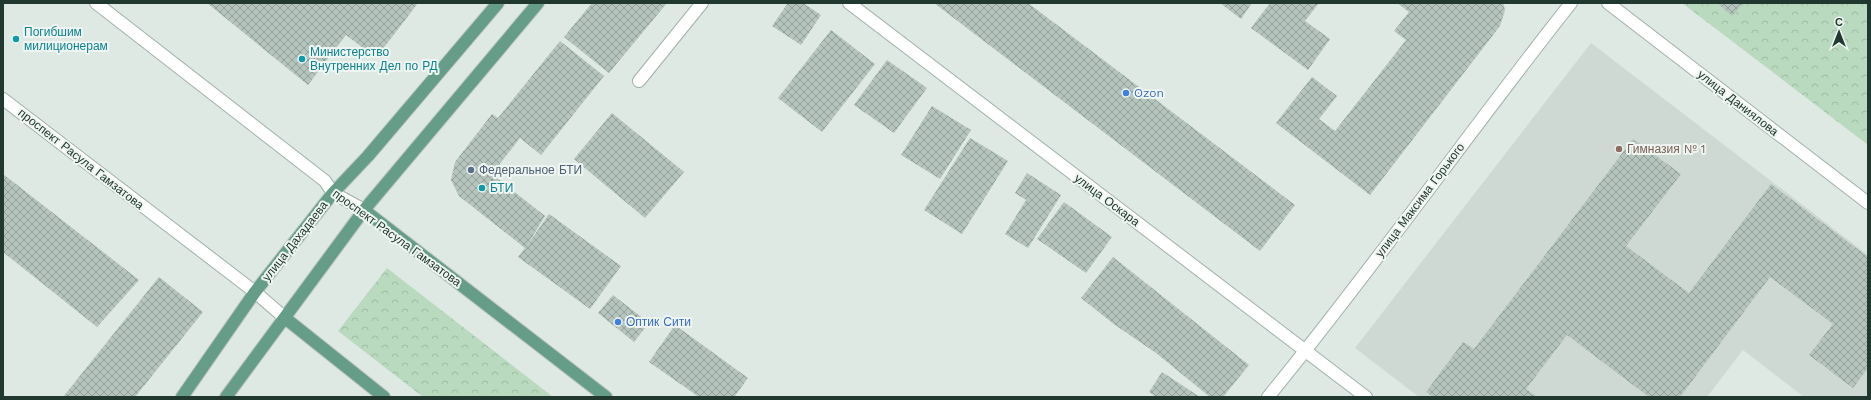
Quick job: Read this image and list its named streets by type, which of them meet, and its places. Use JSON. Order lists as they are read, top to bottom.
{
  "streets": {
    "main road": ["проспект Расула Гамзатова", "улица Дахадаева"],
    "street": ["улица Даниялова", "улица Оскара", "улица Максима Горького"]
  },
  "crossings": [
    ["проспект Расула Гамзатова", "улица Дахадаева"],
    ["улица Оскара", "улица Максима Горького"]
  ],
  "places": [
    "Погибшим милиционерам",
    "Министерство Внутренних Дел по РД",
    "Ozon",
    "Гимназия № 1",
    "Федеральное БТИ",
    "БТИ",
    "Оптик Сити"
  ],
  "north": "top"
}
